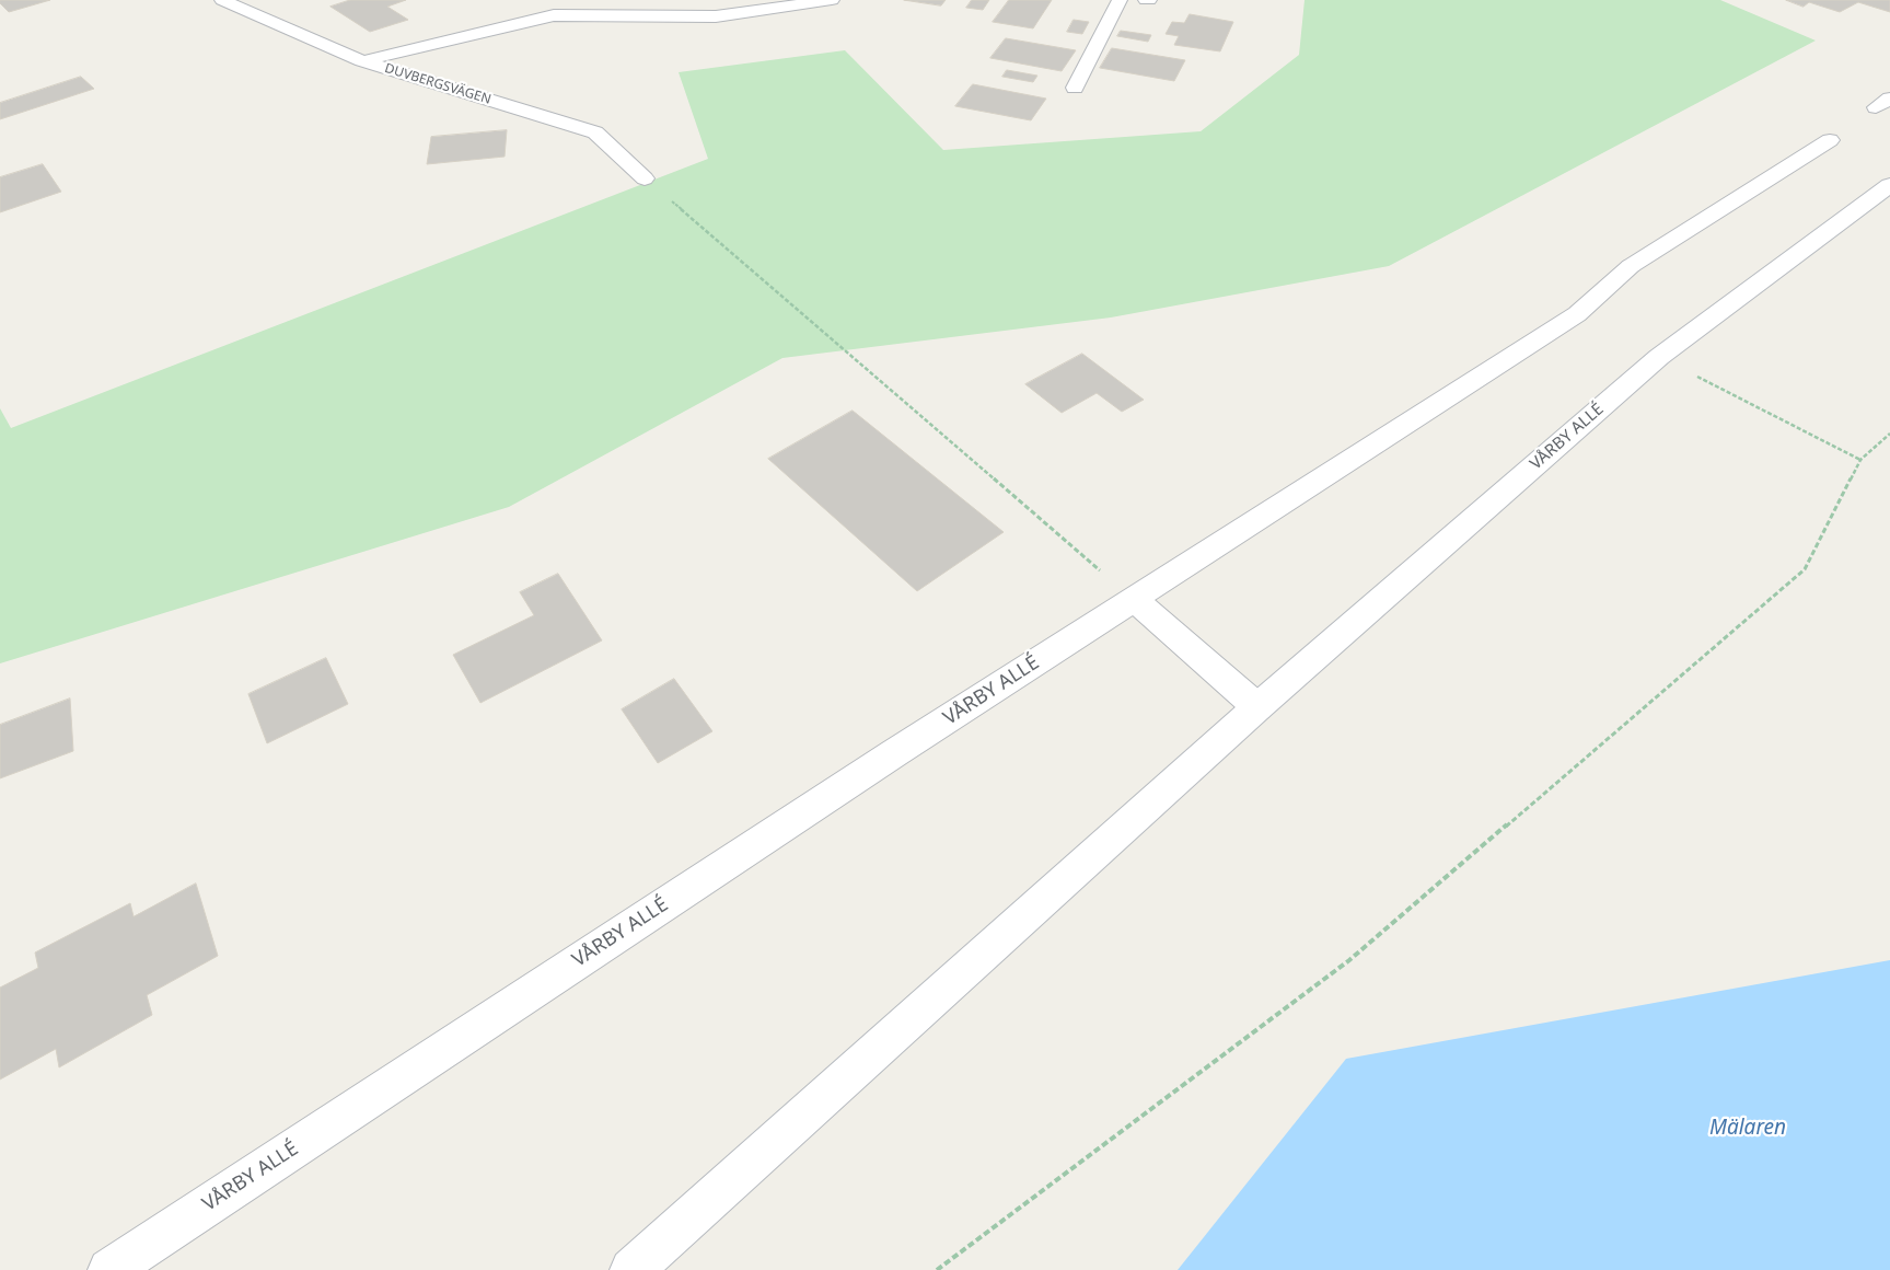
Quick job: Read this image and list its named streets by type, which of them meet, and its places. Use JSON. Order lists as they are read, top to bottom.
{
  "streets": {
    "street": ["DUVBERGSVÄGEN", "VÅRBY ALLÉ"]
  },
  "water": ["Mälaren"]
}
